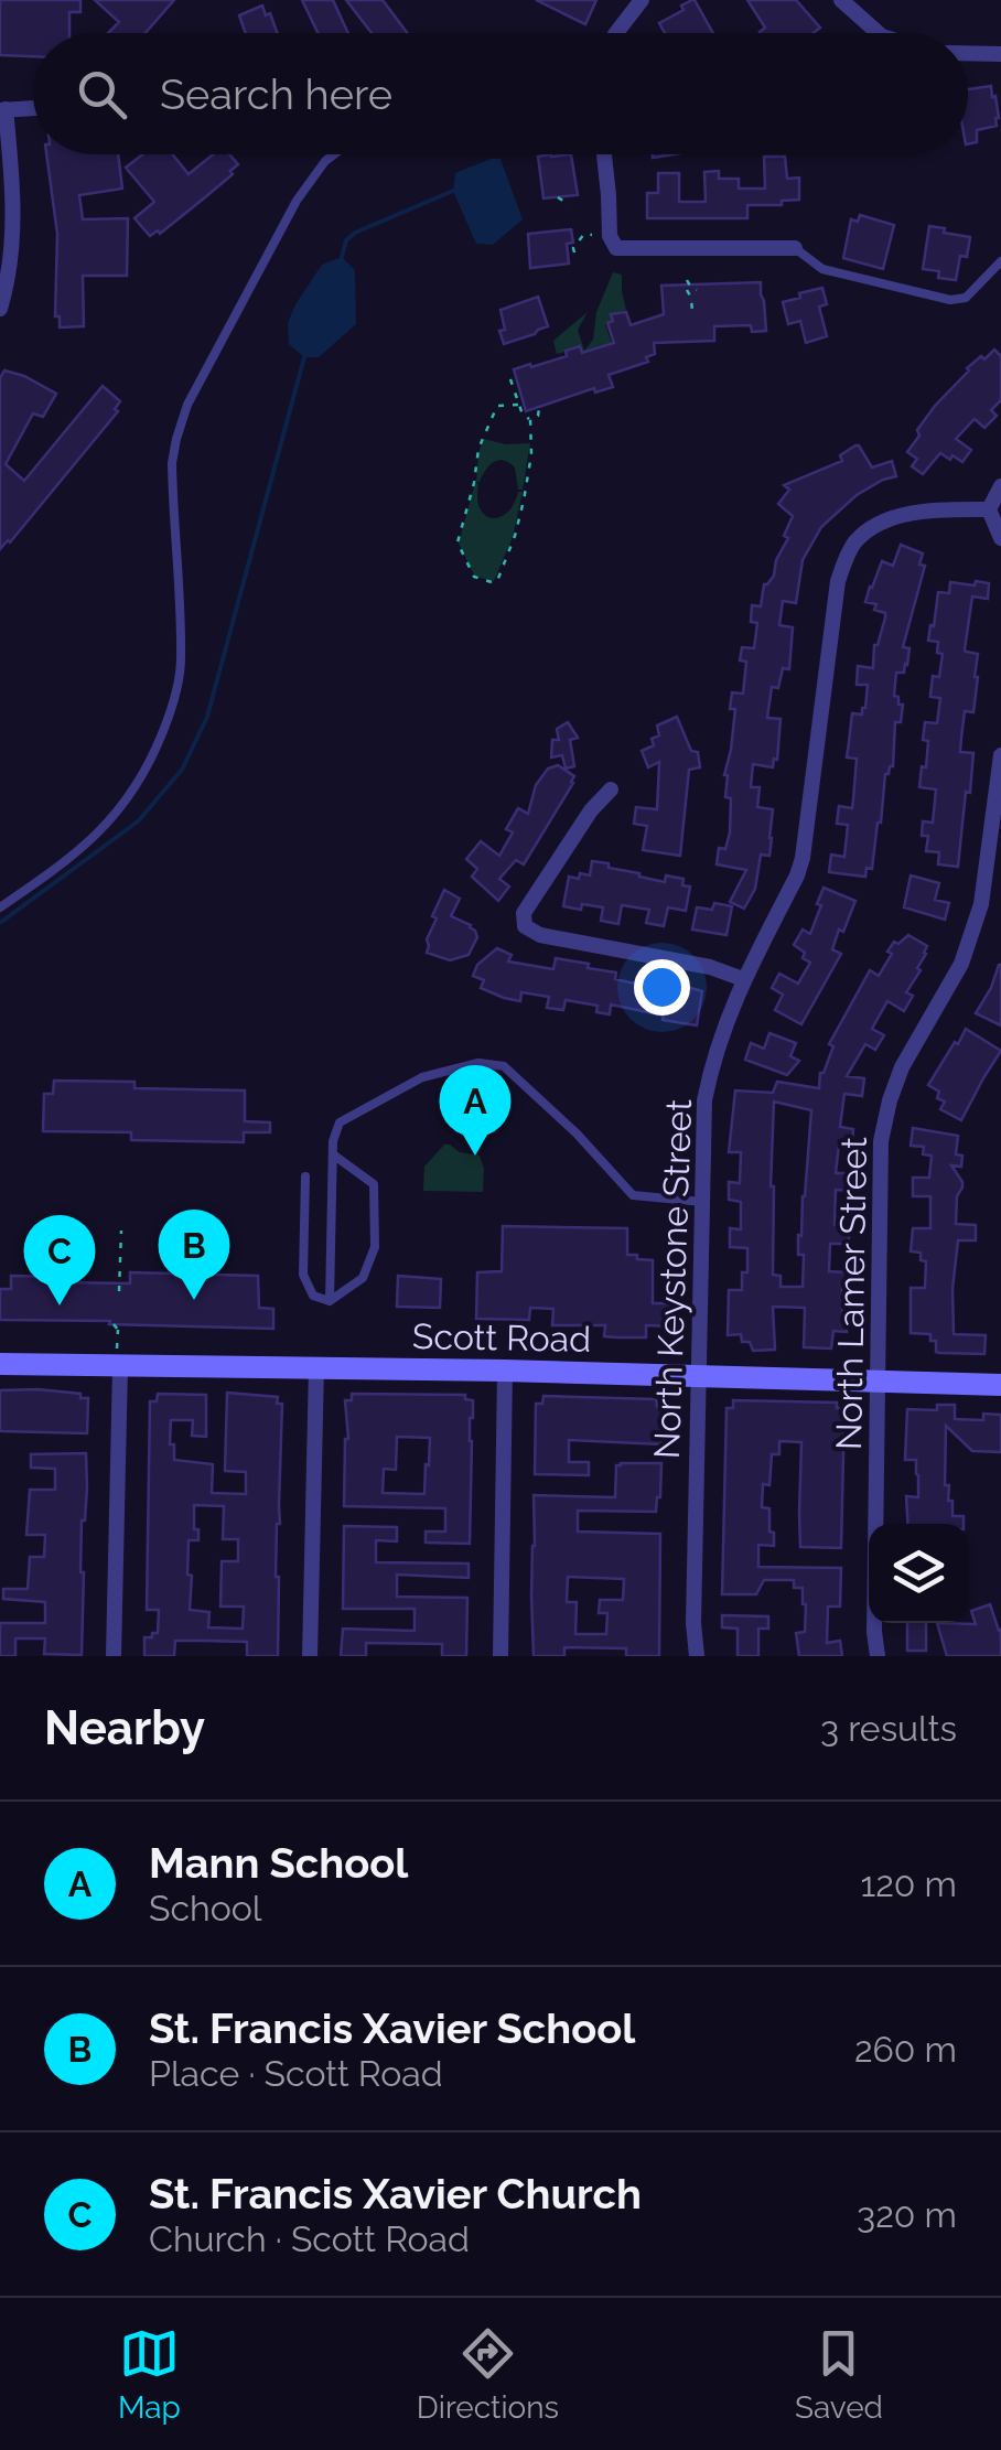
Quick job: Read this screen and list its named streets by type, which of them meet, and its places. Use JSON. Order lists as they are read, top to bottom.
{
  "streets": {
    "street": ["North Keystone Street", "North Lamer Street", "Scott Road"]
  },
  "crossings": [
    ["North Keystone Street", "Scott Road"],
    ["North Lamer Street", "Scott Road"]
  ],
  "page": {
    "search": "Search here",
    "pins": ["A", "B", "C"],
    "heading": ["Nearby", "3 results"],
    "list": [
      {
        "mark": "A",
        "name": "Mann School",
        "note": "School",
        "value": "120 m"
      },
      {
        "mark": "B",
        "name": "St. Francis Xavier School",
        "note": "Place · Scott Road",
        "value": "260 m"
      },
      {
        "mark": "C",
        "name": "St. Francis Xavier Church",
        "note": "Church · Scott Road",
        "value": "320 m"
      }
    ],
    "nav": ["Map", "Directions", "Saved"]
  }
}
